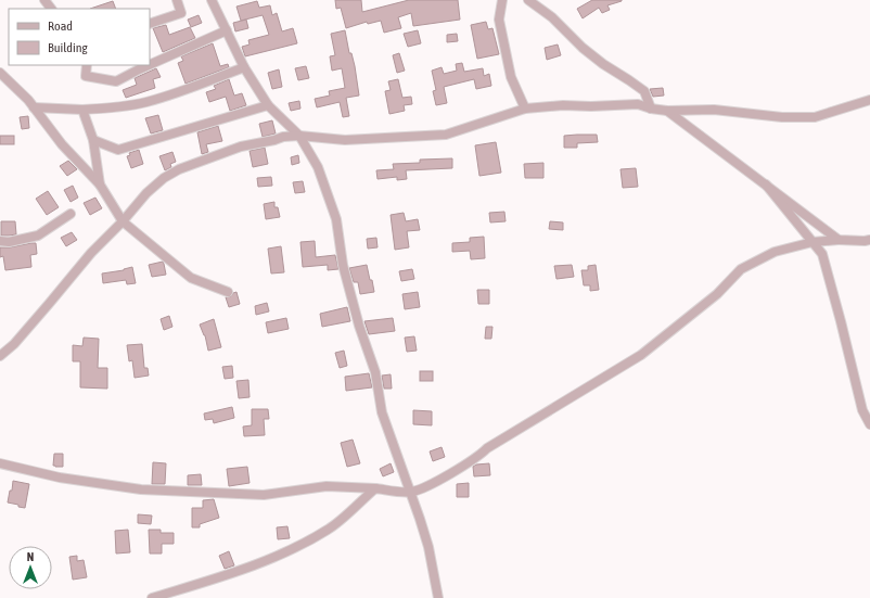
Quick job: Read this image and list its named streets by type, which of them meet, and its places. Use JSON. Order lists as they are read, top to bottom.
{
  "legend": ["Road", "Building"],
  "north": "top"
}
